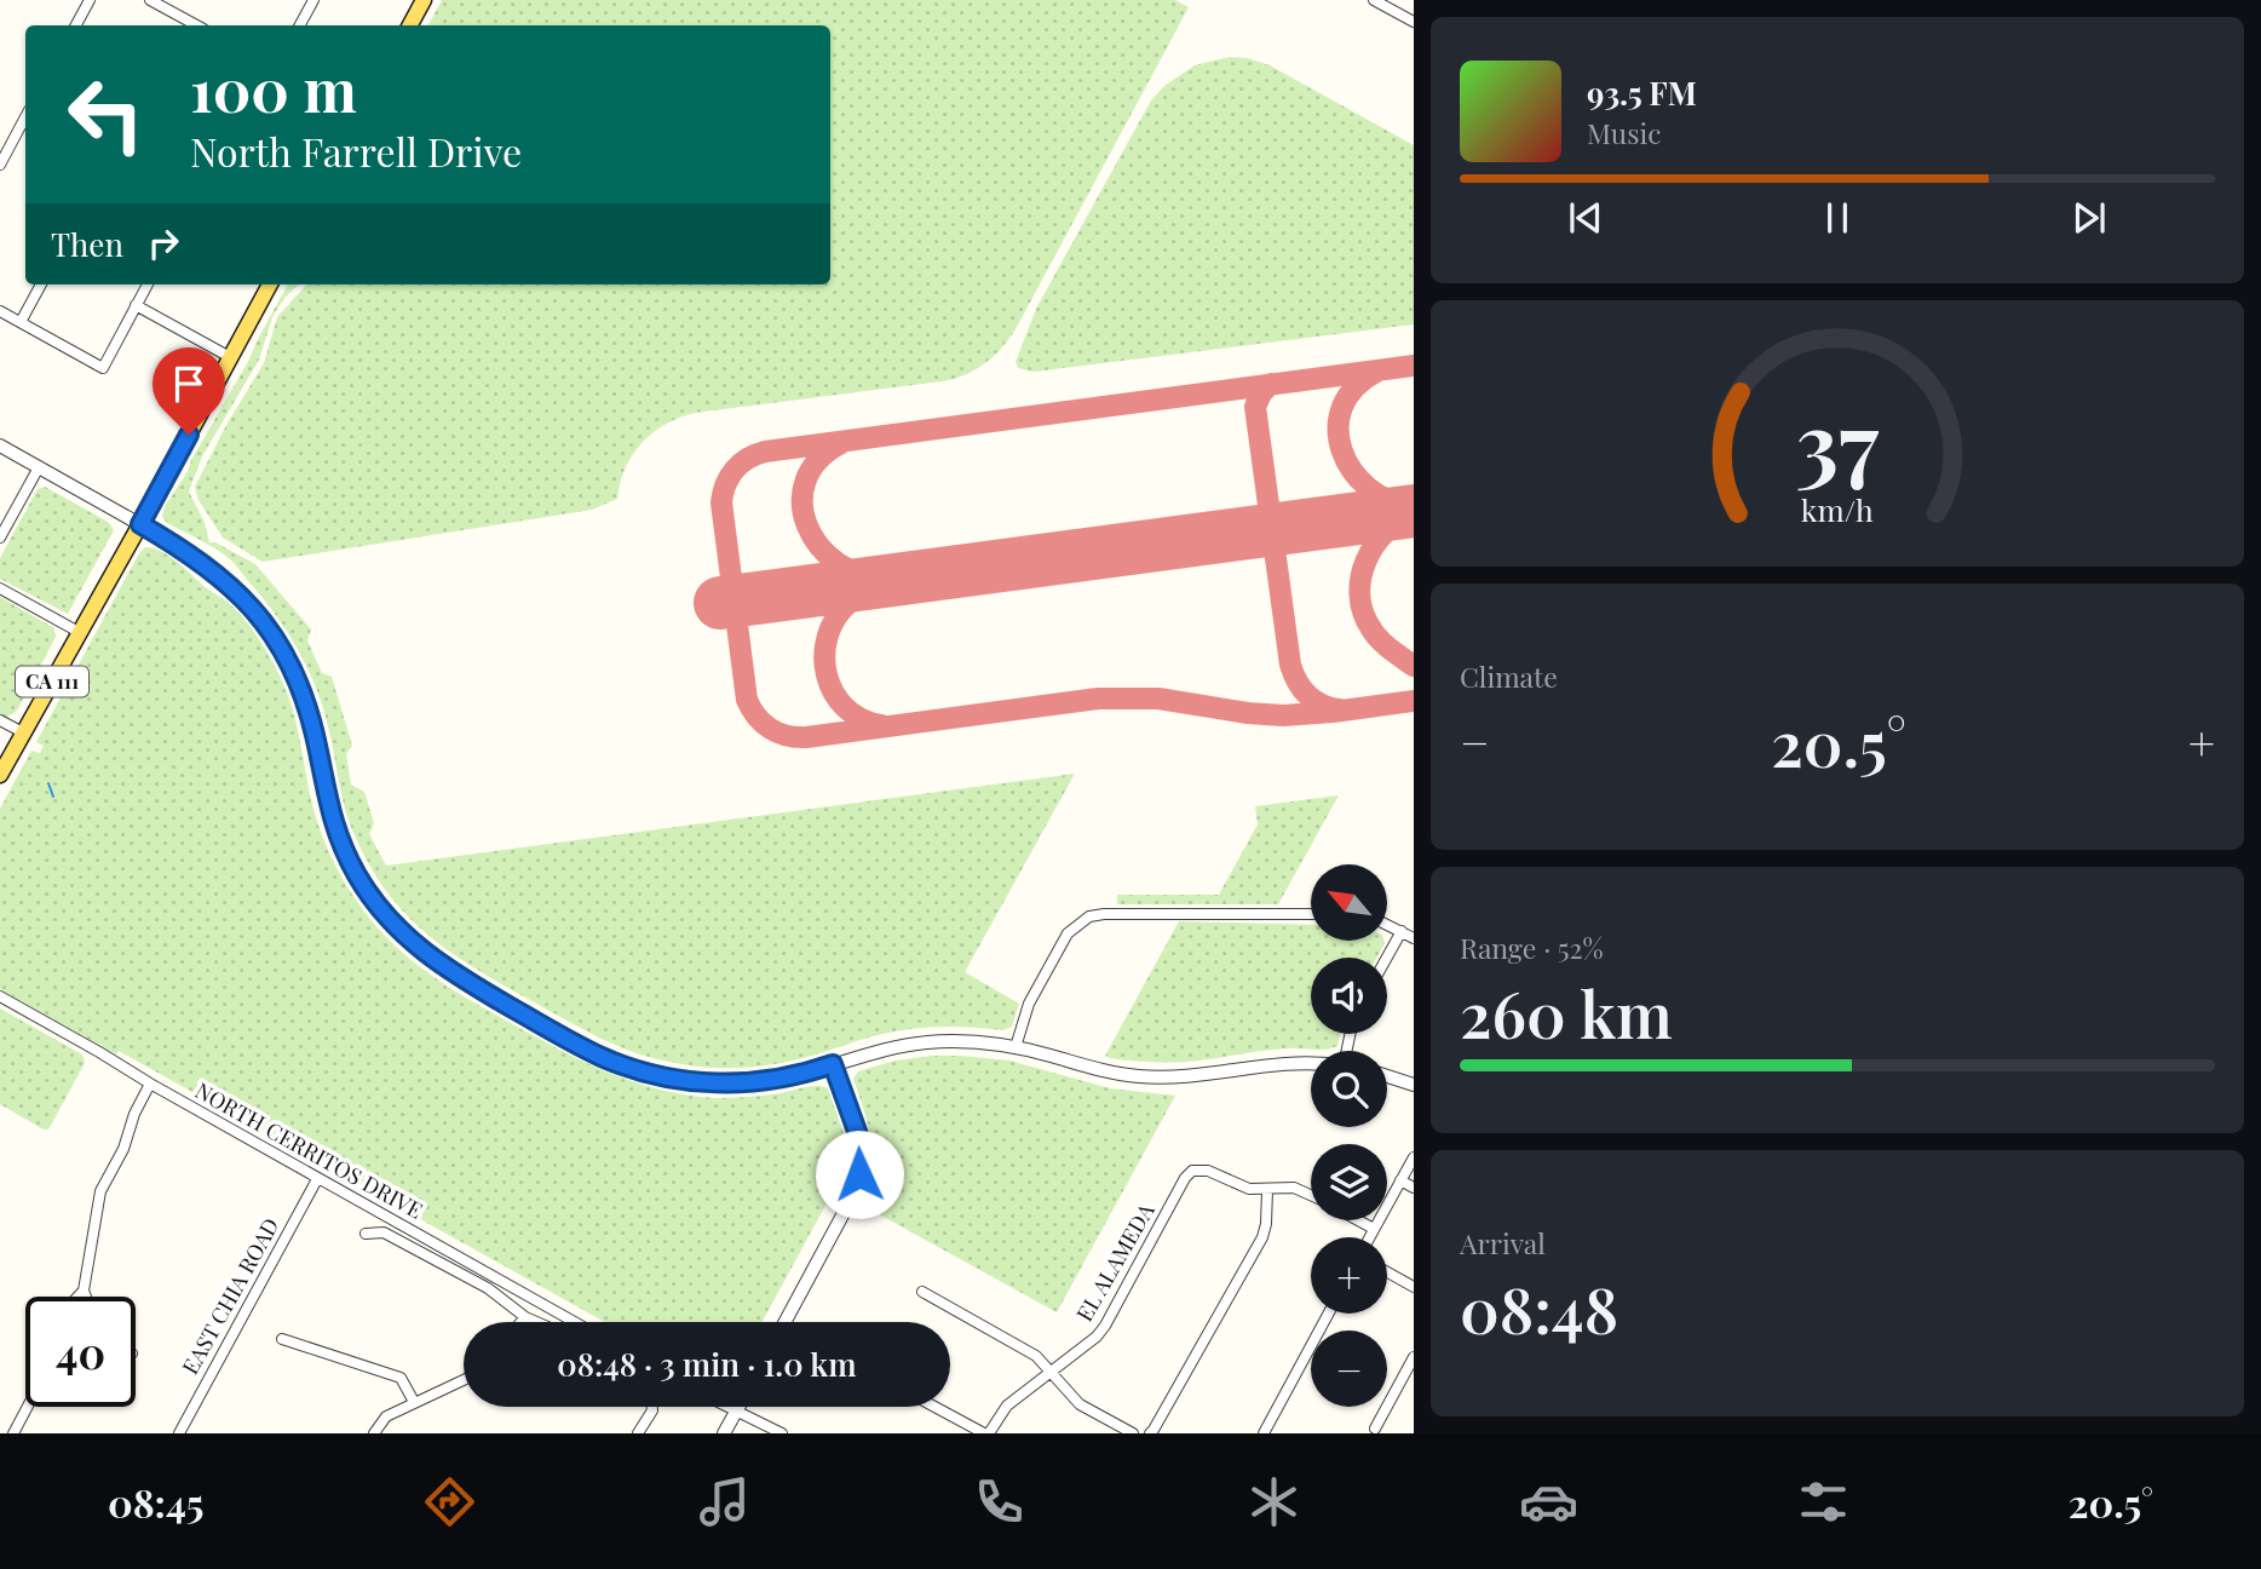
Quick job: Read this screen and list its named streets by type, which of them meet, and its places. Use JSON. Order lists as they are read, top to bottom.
{
  "streets": {
    "main road": ["CA 111"],
    "street": ["NORTH CERRITOS DRIVE", "EL ALAMEDA", "EAST CHIA ROAD"]
  },
  "crossings": [
    ["NORTH CERRITOS DRIVE", "EAST CHIA ROAD"]
  ],
  "north": "top left",
  "page": {
    "turn": ["100 m", "North Farrell Drive"],
    "song": ["93.5 FM", "Music"],
    "then": "Then",
    "tile": [
      "Climate",
      ["Range · 52%", "260 km"],
      ["Arrival", "08:48"]
    ],
    "heat": ["−", "20.5°", "+"],
    "map_buttons": ["+", "−"],
    "limit": "40",
    "trip": "08:48 · 3 min · 1.0 km",
    "tabs": ["08:45", "20.5°"],
    "gauge": ["37", "km/h"]
  }
}
